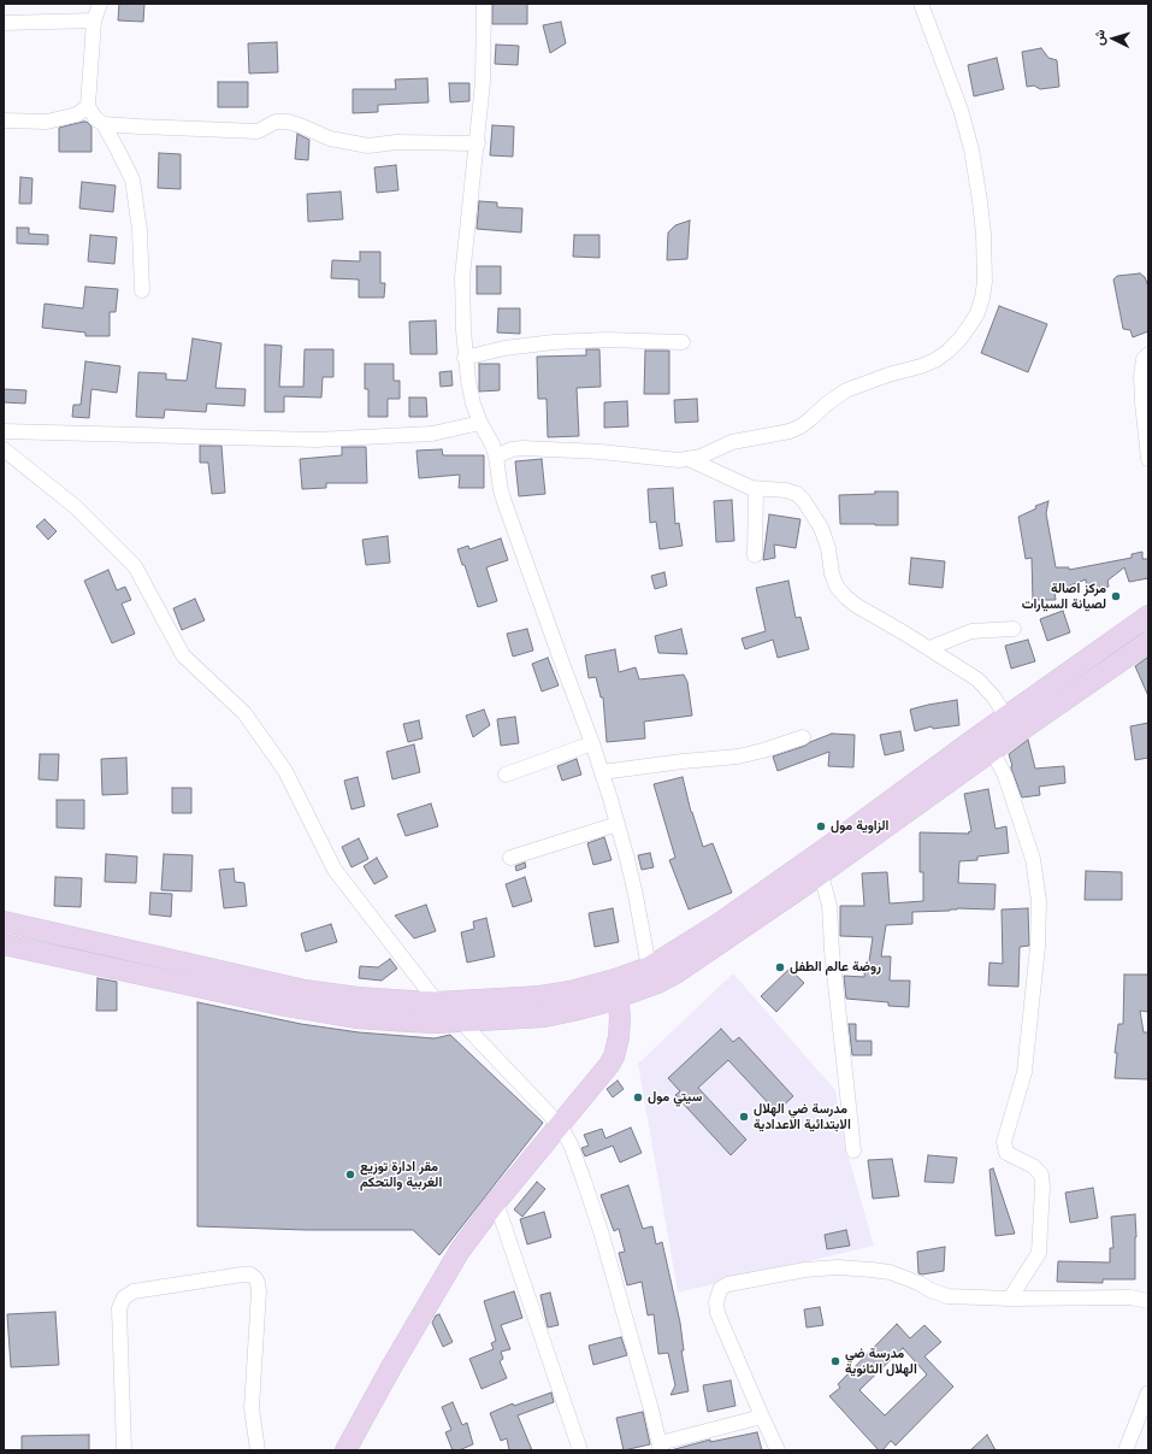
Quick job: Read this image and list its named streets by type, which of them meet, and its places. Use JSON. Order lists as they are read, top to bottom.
{
  "places": [
    "مركز اصالة لصيانة السيارات",
    "الزاوية مول",
    "روضة عالم الطفل",
    "سيتي مول",
    "مدرسة ضي الهلال الابتدائية الاعدادية",
    "مقر ادارة توزيع الغربية والتحكم",
    "مدرسة ضي الهلال الثانوية"
  ],
  "north": "left"
}
